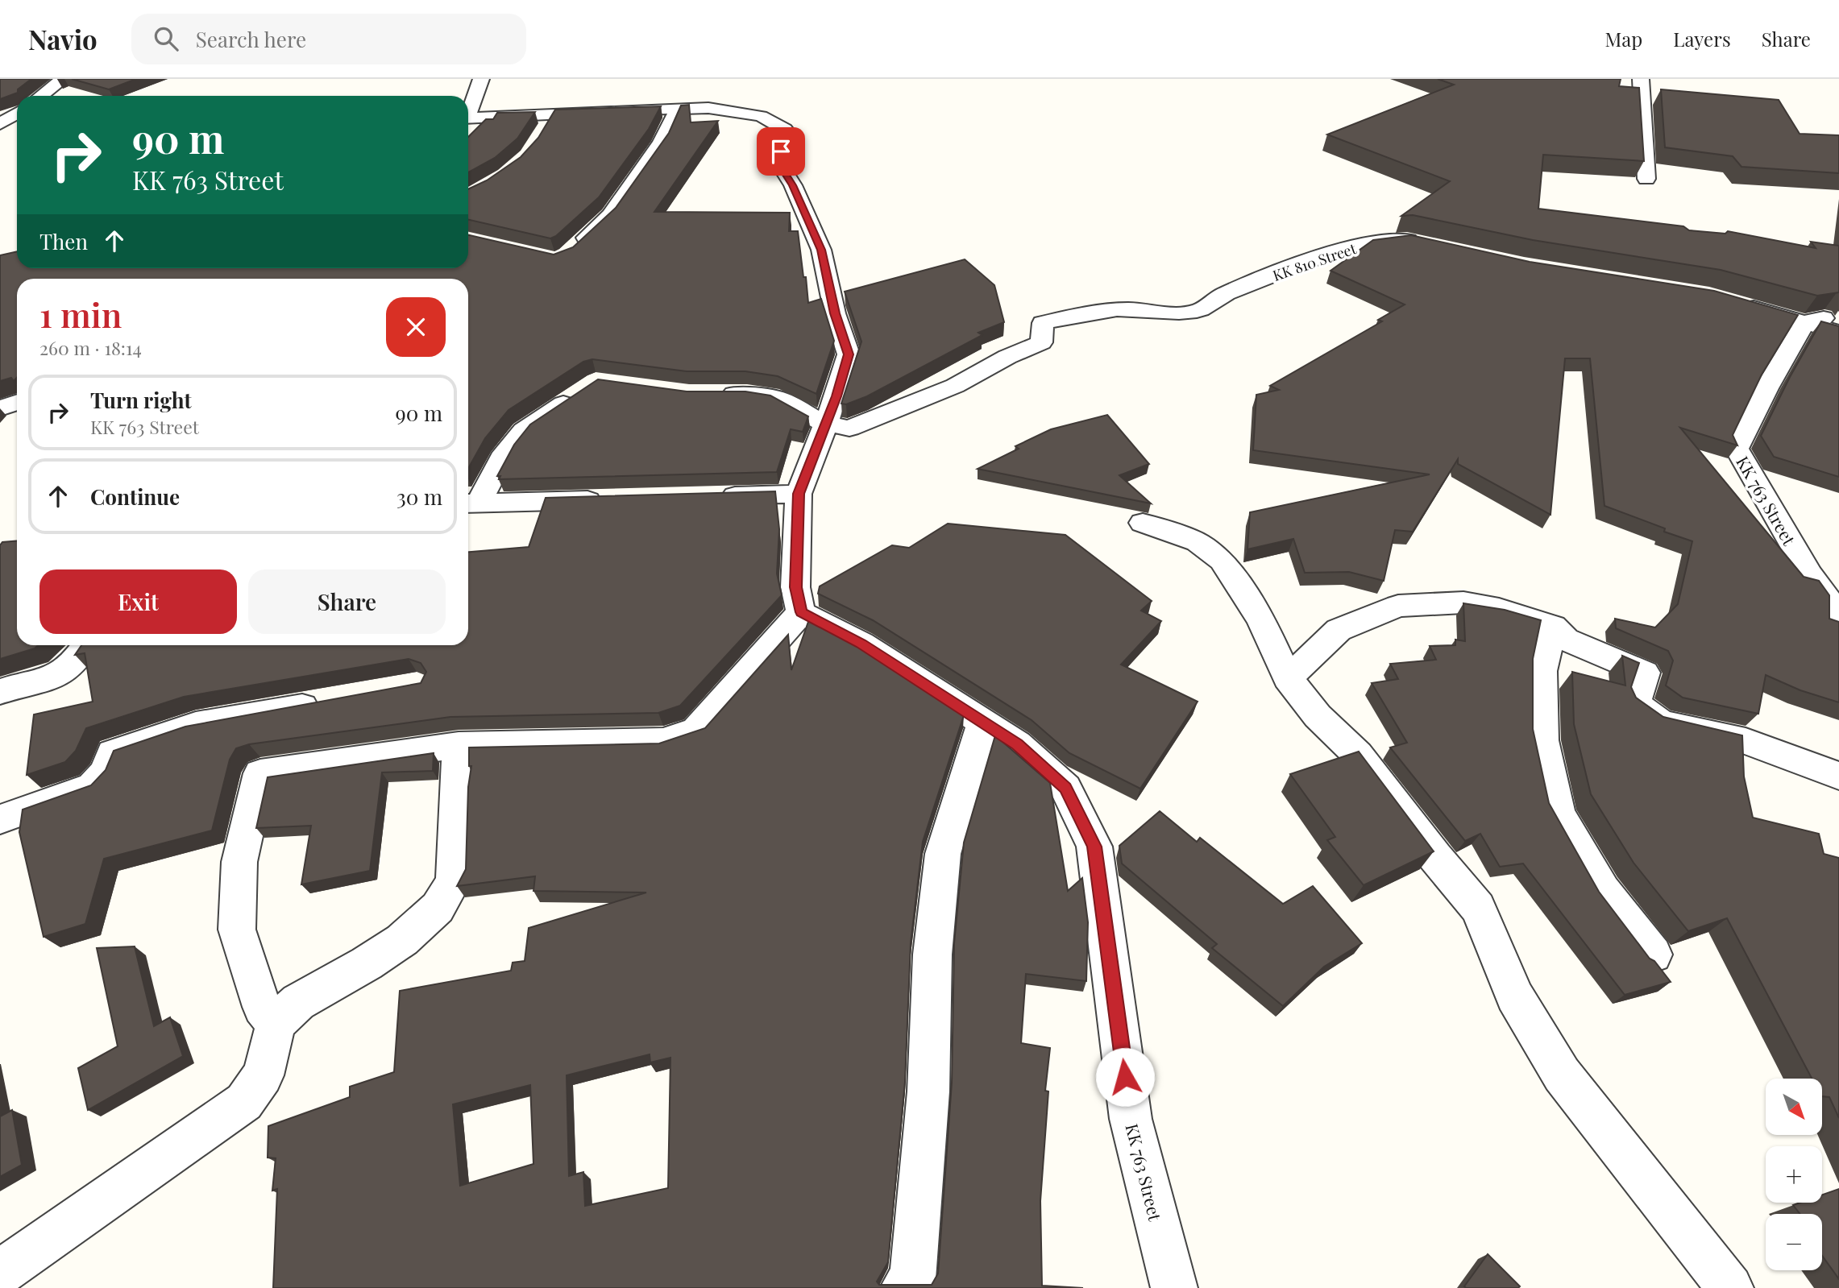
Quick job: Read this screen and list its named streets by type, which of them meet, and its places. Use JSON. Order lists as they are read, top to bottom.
{
  "streets": {
    "street": ["KK 810 Street", "KK 763 Street"]
  },
  "north": "bottom right",
  "page": {
    "header": "Navio",
    "search": "Search here",
    "nav": ["Map", "Layers", "Share"],
    "turn": ["90 m", "KK 763 Street"],
    "then": "Then",
    "heading": ["1 min", "260 m · 18:14"],
    "list": [
      {
        "name": "Turn right",
        "note": "KK 763 Street",
        "value": "90 m"
      },
      {
        "name": "Continue",
        "value": "30 m"
      }
    ],
    "buttons": ["Exit", "Share"],
    "map_buttons": ["+", "−"]
  }
}
